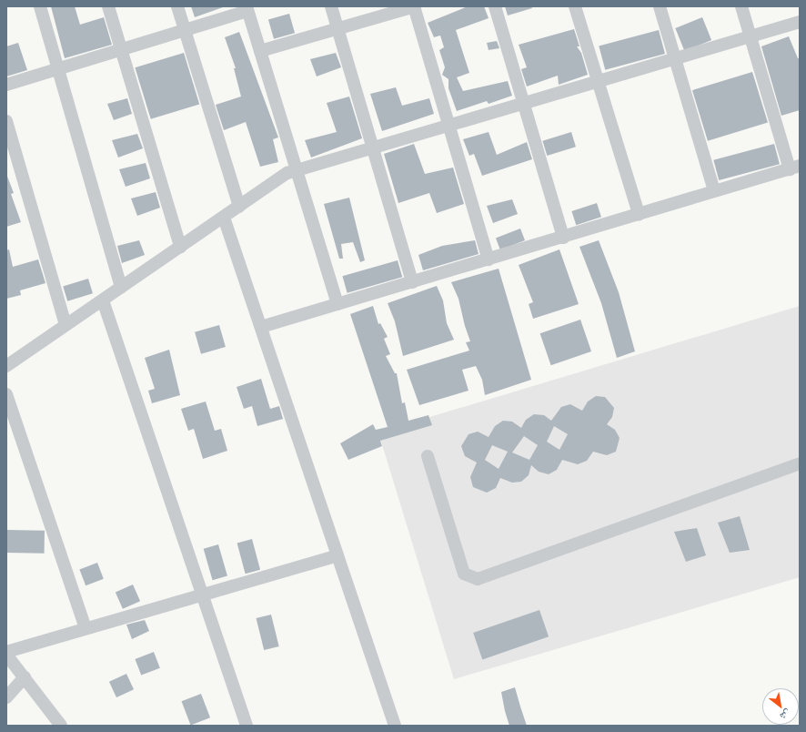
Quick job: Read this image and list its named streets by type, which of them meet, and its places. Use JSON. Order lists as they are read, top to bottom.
{
  "north": "bottom right"
}
